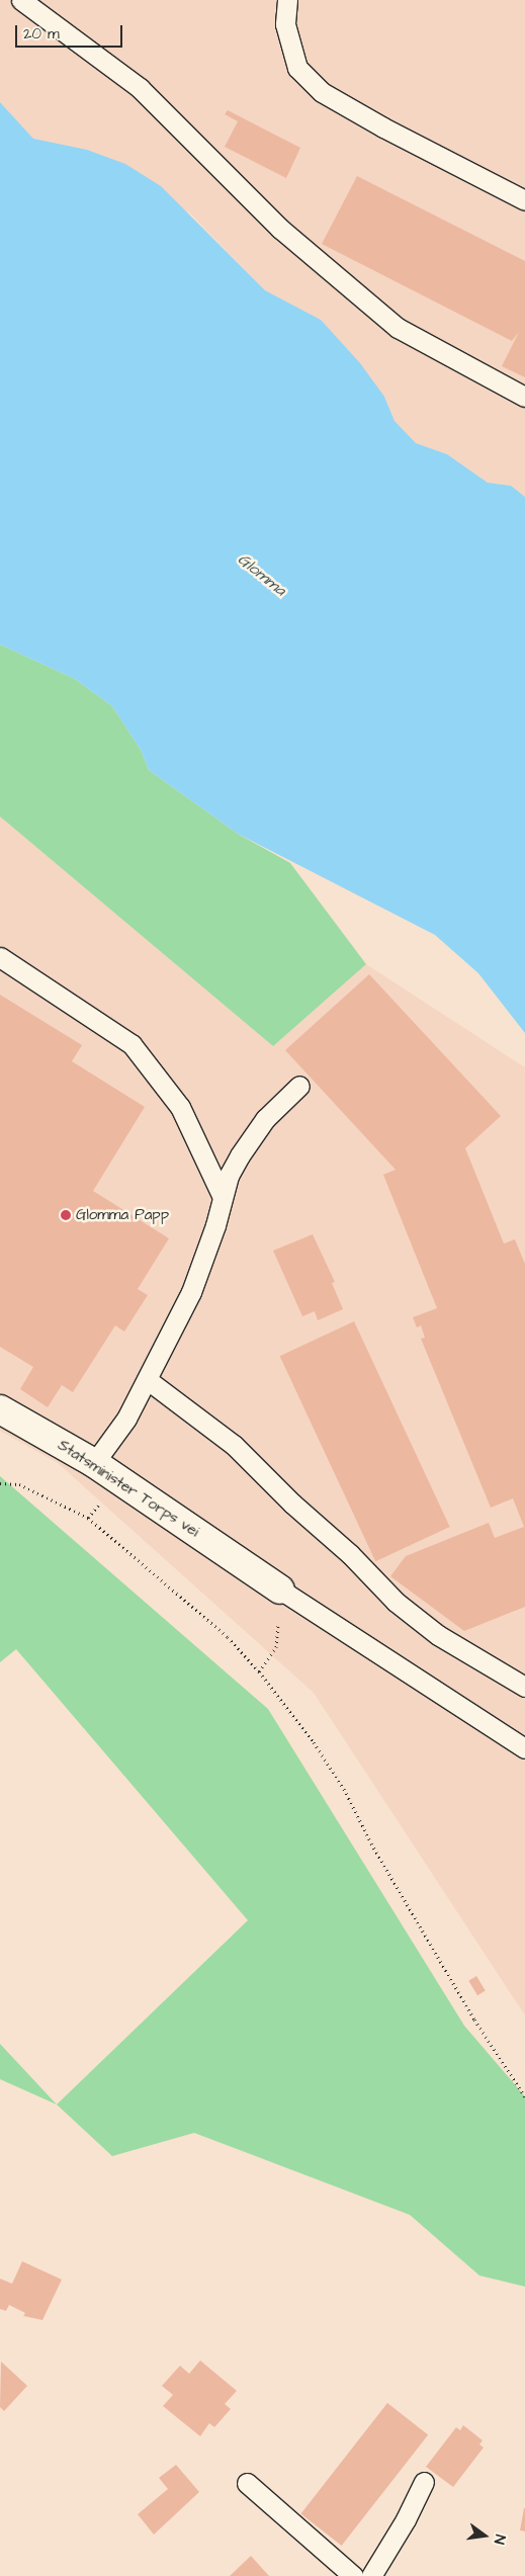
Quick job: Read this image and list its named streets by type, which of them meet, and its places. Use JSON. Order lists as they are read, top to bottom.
{
  "streets": {
    "street": ["Statsminister Torps vei"]
  },
  "water": ["Glomma"],
  "places": ["Glomma Papp"],
  "scale_bar": "20 m",
  "north": "right"
}
